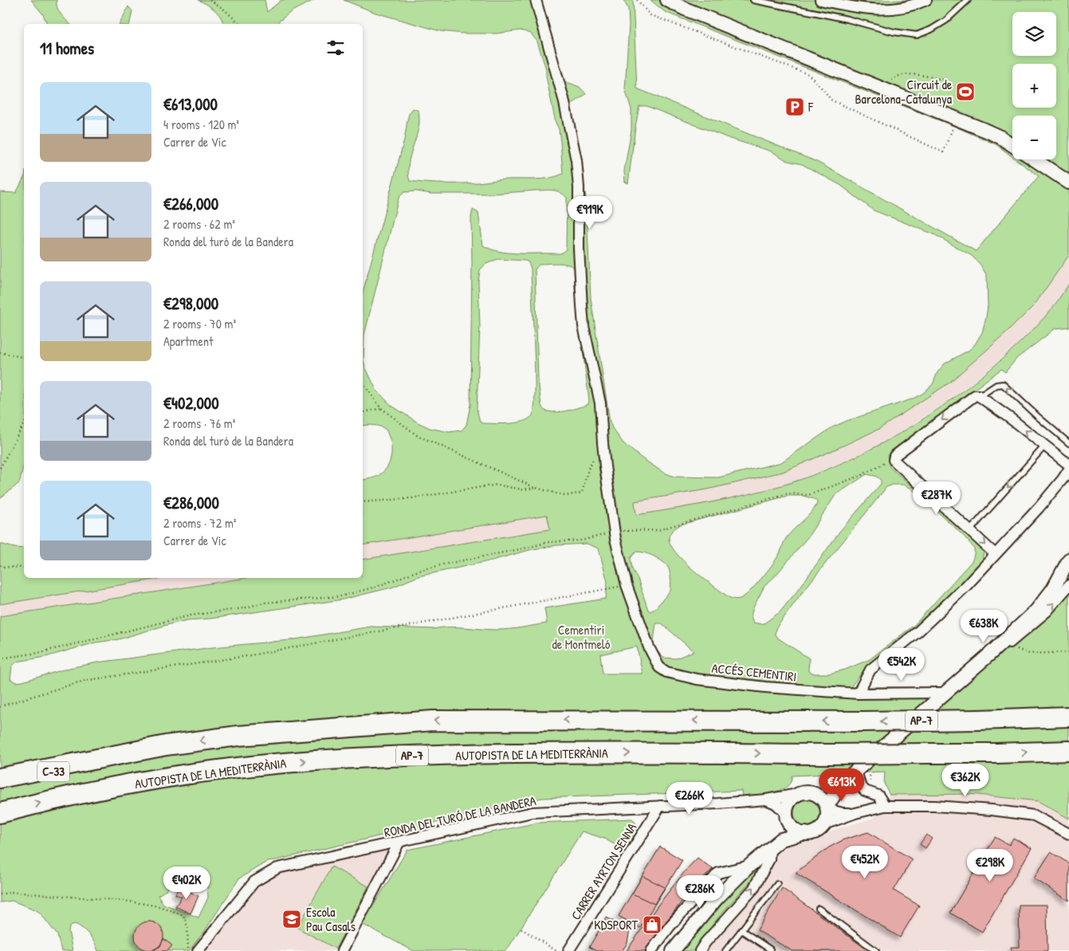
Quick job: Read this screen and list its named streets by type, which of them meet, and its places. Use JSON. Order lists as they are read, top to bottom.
{
  "streets": {
    "highway": ["AP-7", "AUTOPISTA DE LA MEDITERRÀNIA", "C-33"],
    "street": ["ACCÉS CEMENTIRI", "RONDA DEL TURÓ DE LA BANDERA", "CARRER AYRTON SENNA"]
  },
  "crossings": [
    ["AP-7", "C-33"],
    ["RONDA DEL TURÓ DE LA BANDERA", "CARRER AYRTON SENNA"]
  ],
  "parks": ["Cementiri de Montmeló"],
  "places": {
    "sports": ["Circuit de Barcelona-Catalunya"],
    "parking": ["F"],
    "school or university": ["Escola Pau Casals"],
    "shop": ["KDSPORT"]
  },
  "page": {
    "map_buttons": ["+", "−"],
    "heading": "11 homes",
    "list": [
      {
        "name": "€613,000",
        "note": "4 rooms · 120 m² · Carrer de Vic"
      },
      {
        "name": "€266,000",
        "note": "2 rooms · 62 m² · Ronda del turó de la Bandera"
      },
      {
        "name": "€298,000",
        "note": "2 rooms · 70 m² · Apartment"
      },
      {
        "name": "€402,000",
        "note": "2 rooms · 76 m² · Ronda del turó de la Bandera"
      },
      {
        "name": "€286,000",
        "note": "2 rooms · 72 m² · Carrer de Vic"
      }
    ],
    "price": [
      "€919K",
      "€287K",
      "€638K",
      "€542K",
      "€362K",
      "€613K",
      "€266K",
      "€452K",
      "€298K",
      "€402K",
      "€286K"
    ]
  }
}
